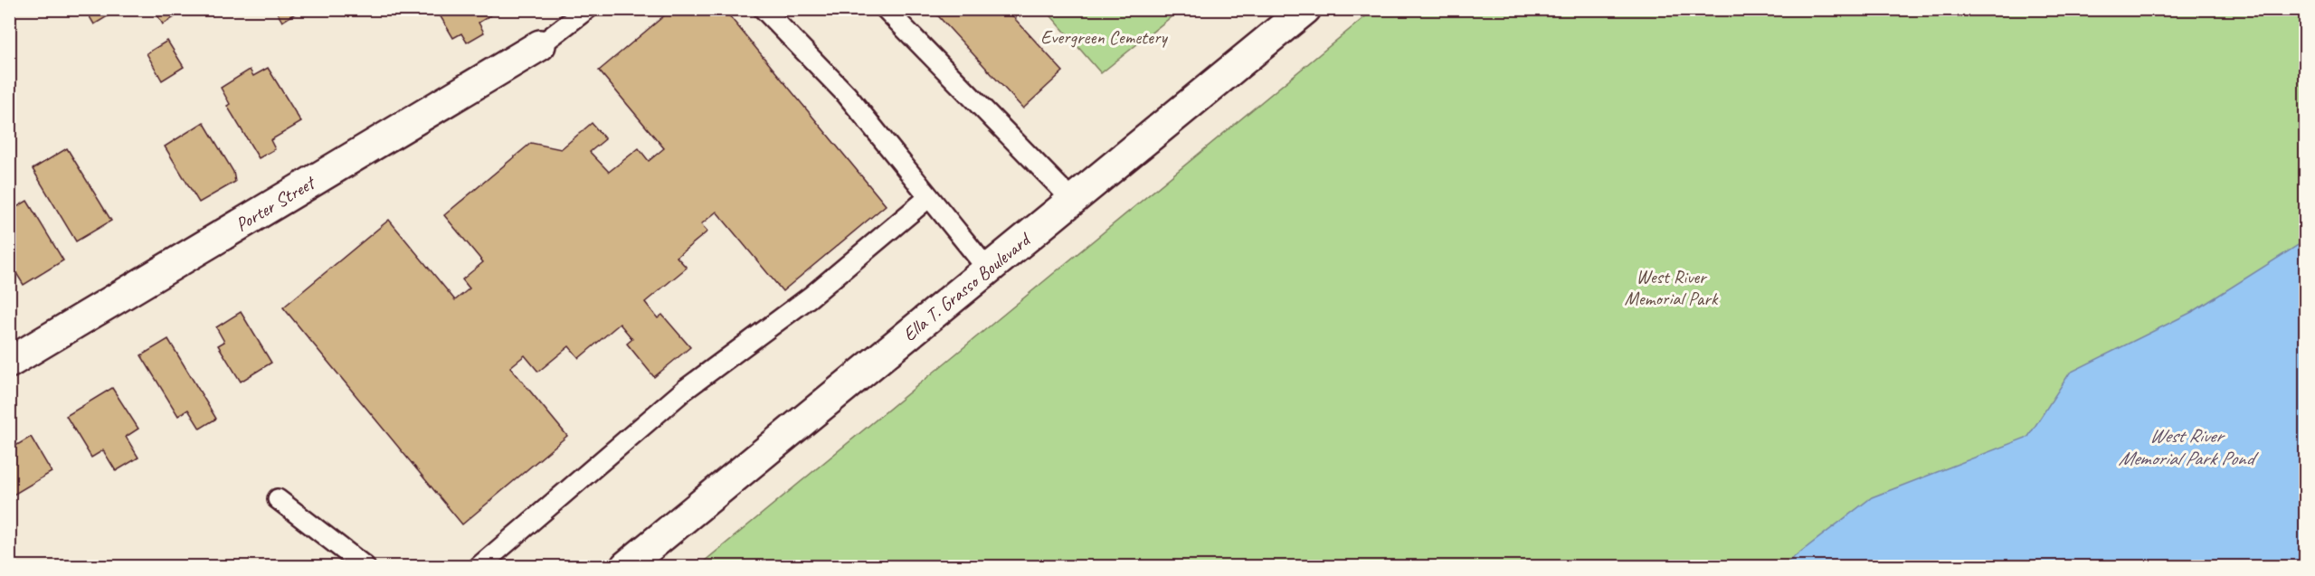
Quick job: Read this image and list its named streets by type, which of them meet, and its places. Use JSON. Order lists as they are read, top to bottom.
{
  "streets": {
    "main road": ["Porter Street", "Ella T. Grasso Boulevard"]
  },
  "water": ["West River Memorial Park Pond"],
  "parks": ["Evergreen Cemetery", "West River Memorial Park"]
}
